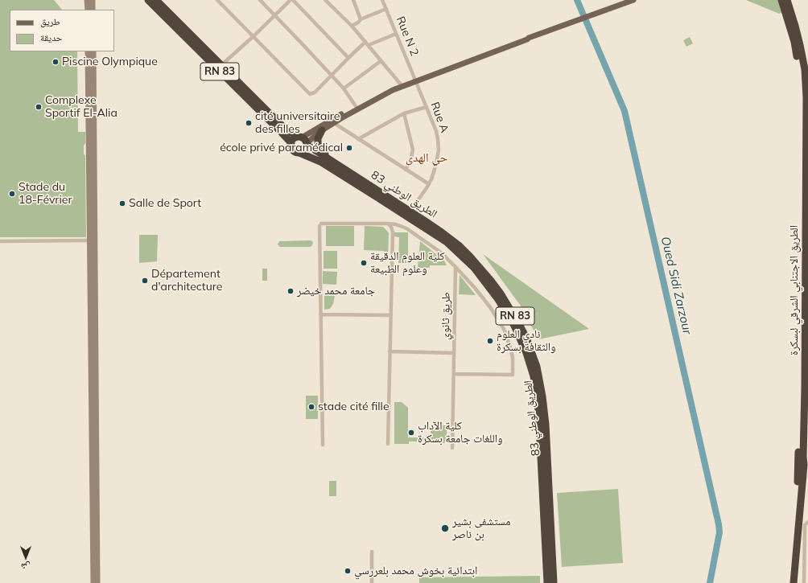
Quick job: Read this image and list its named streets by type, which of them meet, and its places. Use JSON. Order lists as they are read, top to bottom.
{
  "streets": {
    "highway": ["RN 83", "الطريق الوطني 83", "الطريق الاجتنابي الشرقي لبسكرة"],
    "street": ["Rue N 2", "Rue A", "طريق ثانوي"]
  },
  "crossings": [
    ["Rue N 2", "Rue A"],
    ["RN 83", "الطريق الوطني 83"],
    ["Rue A", "الطريق الوطني 83"]
  ],
  "districts": ["حي الهدى"],
  "water": ["Oued Sidi Zarzour"],
  "places": [
    "Piscine Olympique",
    "Complexe Sportif El-Alia",
    "cité universitaire des filles",
    "école privé paramédical",
    "Stade du 18-Février",
    "Salle de Sport",
    "كلية العلوم الدقيقة وعلوم الطبيعة",
    "Département d'architecture",
    "جامعة محمد خيضر",
    "نادي العلوم والثقافة بسكرة",
    "stade cité fille",
    "كلية الآداب واللغات جامعة بسكرة",
    "مستشفى بشير بن ناصر",
    "ابتدائية بخوش محمد بلعررسي"
  ],
  "legend": ["طريق", "حديقة"],
  "north": "bottom"
}
